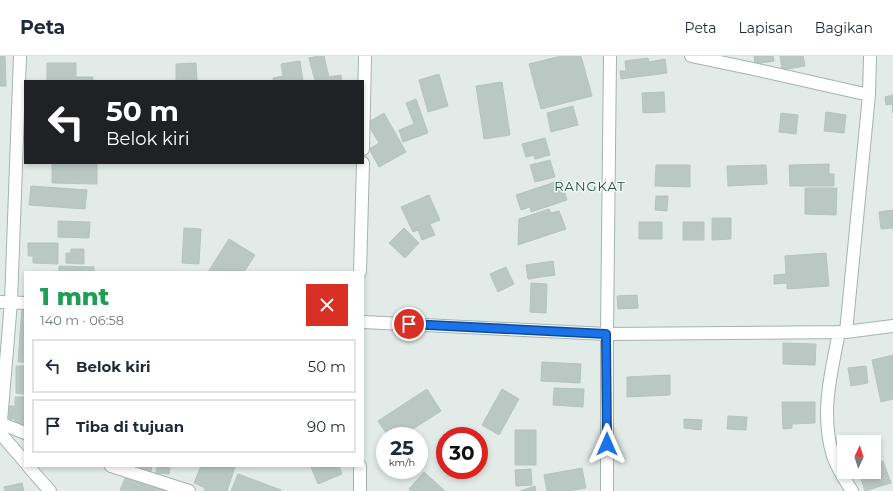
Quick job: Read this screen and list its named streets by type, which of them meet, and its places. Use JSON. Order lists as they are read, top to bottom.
{
  "districts": ["RANGKAT"],
  "north": "top",
  "page": {
    "header": "Peta",
    "nav": ["Peta", "Lapisan", "Bagikan"],
    "turn": ["50 m", "Belok kiri"],
    "heading": ["1 mnt", "140 m · 06:58"],
    "list": [
      {
        "name": "Belok kiri",
        "value": "50 m"
      },
      {
        "name": "Tiba di tujuan",
        "value": "90 m"
      }
    ],
    "speed": "25 km/h",
    "limit": "30"
  }
}
